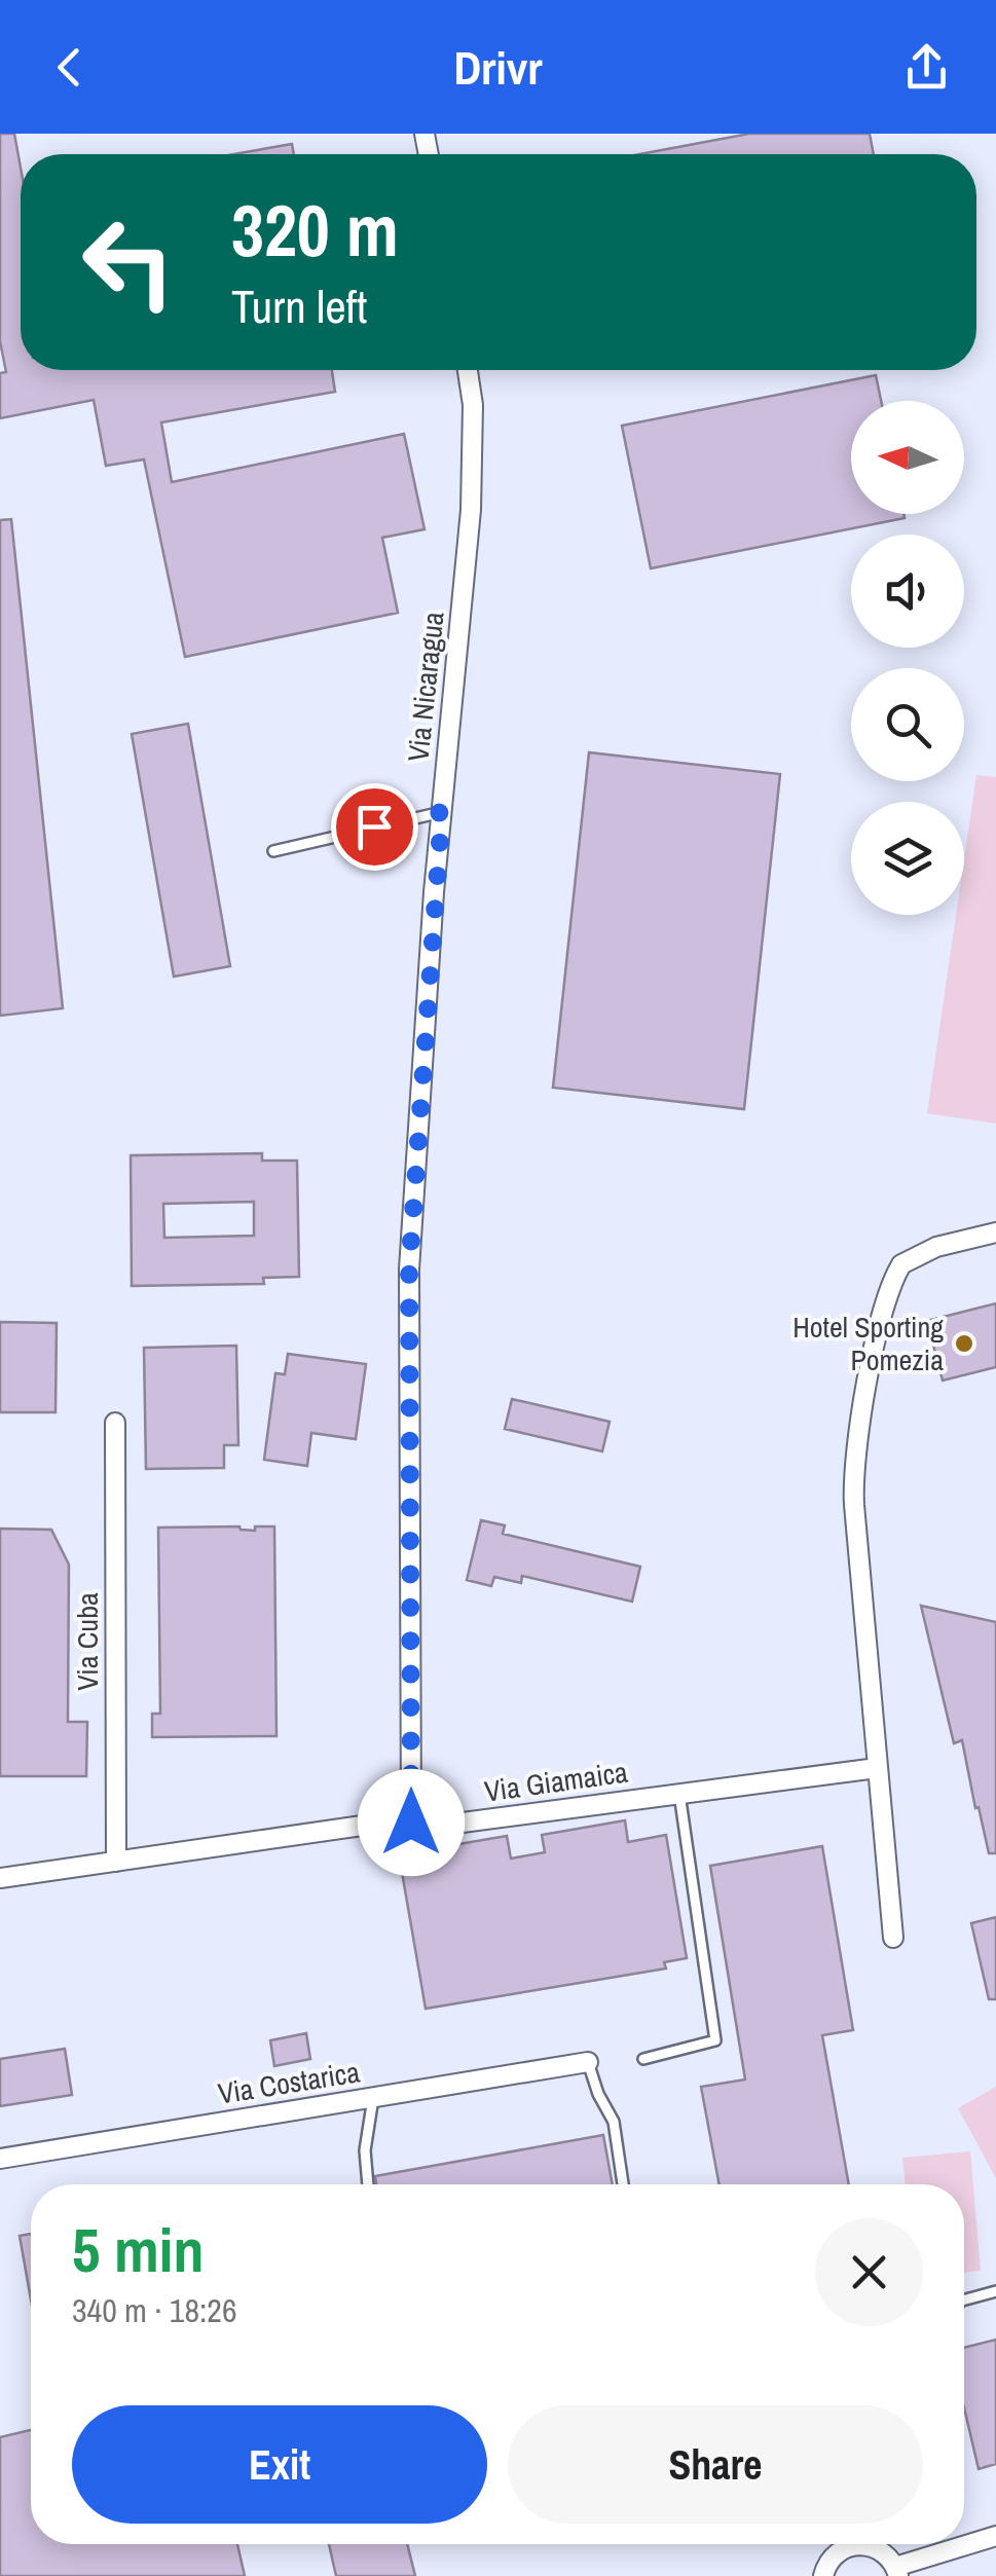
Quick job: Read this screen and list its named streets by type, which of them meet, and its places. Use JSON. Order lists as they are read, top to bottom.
{
  "streets": {
    "street": [
      "Via Nicaragua",
      "Via Cuba",
      "Via Giamaica",
      "Via Costarica"
    ]
  },
  "crossings": [
    ["Via Nicaragua", "Via Giamaica"],
    ["Via Cuba", "Via Giamaica"]
  ],
  "places": ["Hotel Sporting Pomezia"],
  "north": "left",
  "page": {
    "header": "Drivr",
    "turn": ["320 m", "Turn left"],
    "heading": ["5 min", "340 m · 18:26"],
    "buttons": ["Exit", "Share"]
  }
}
